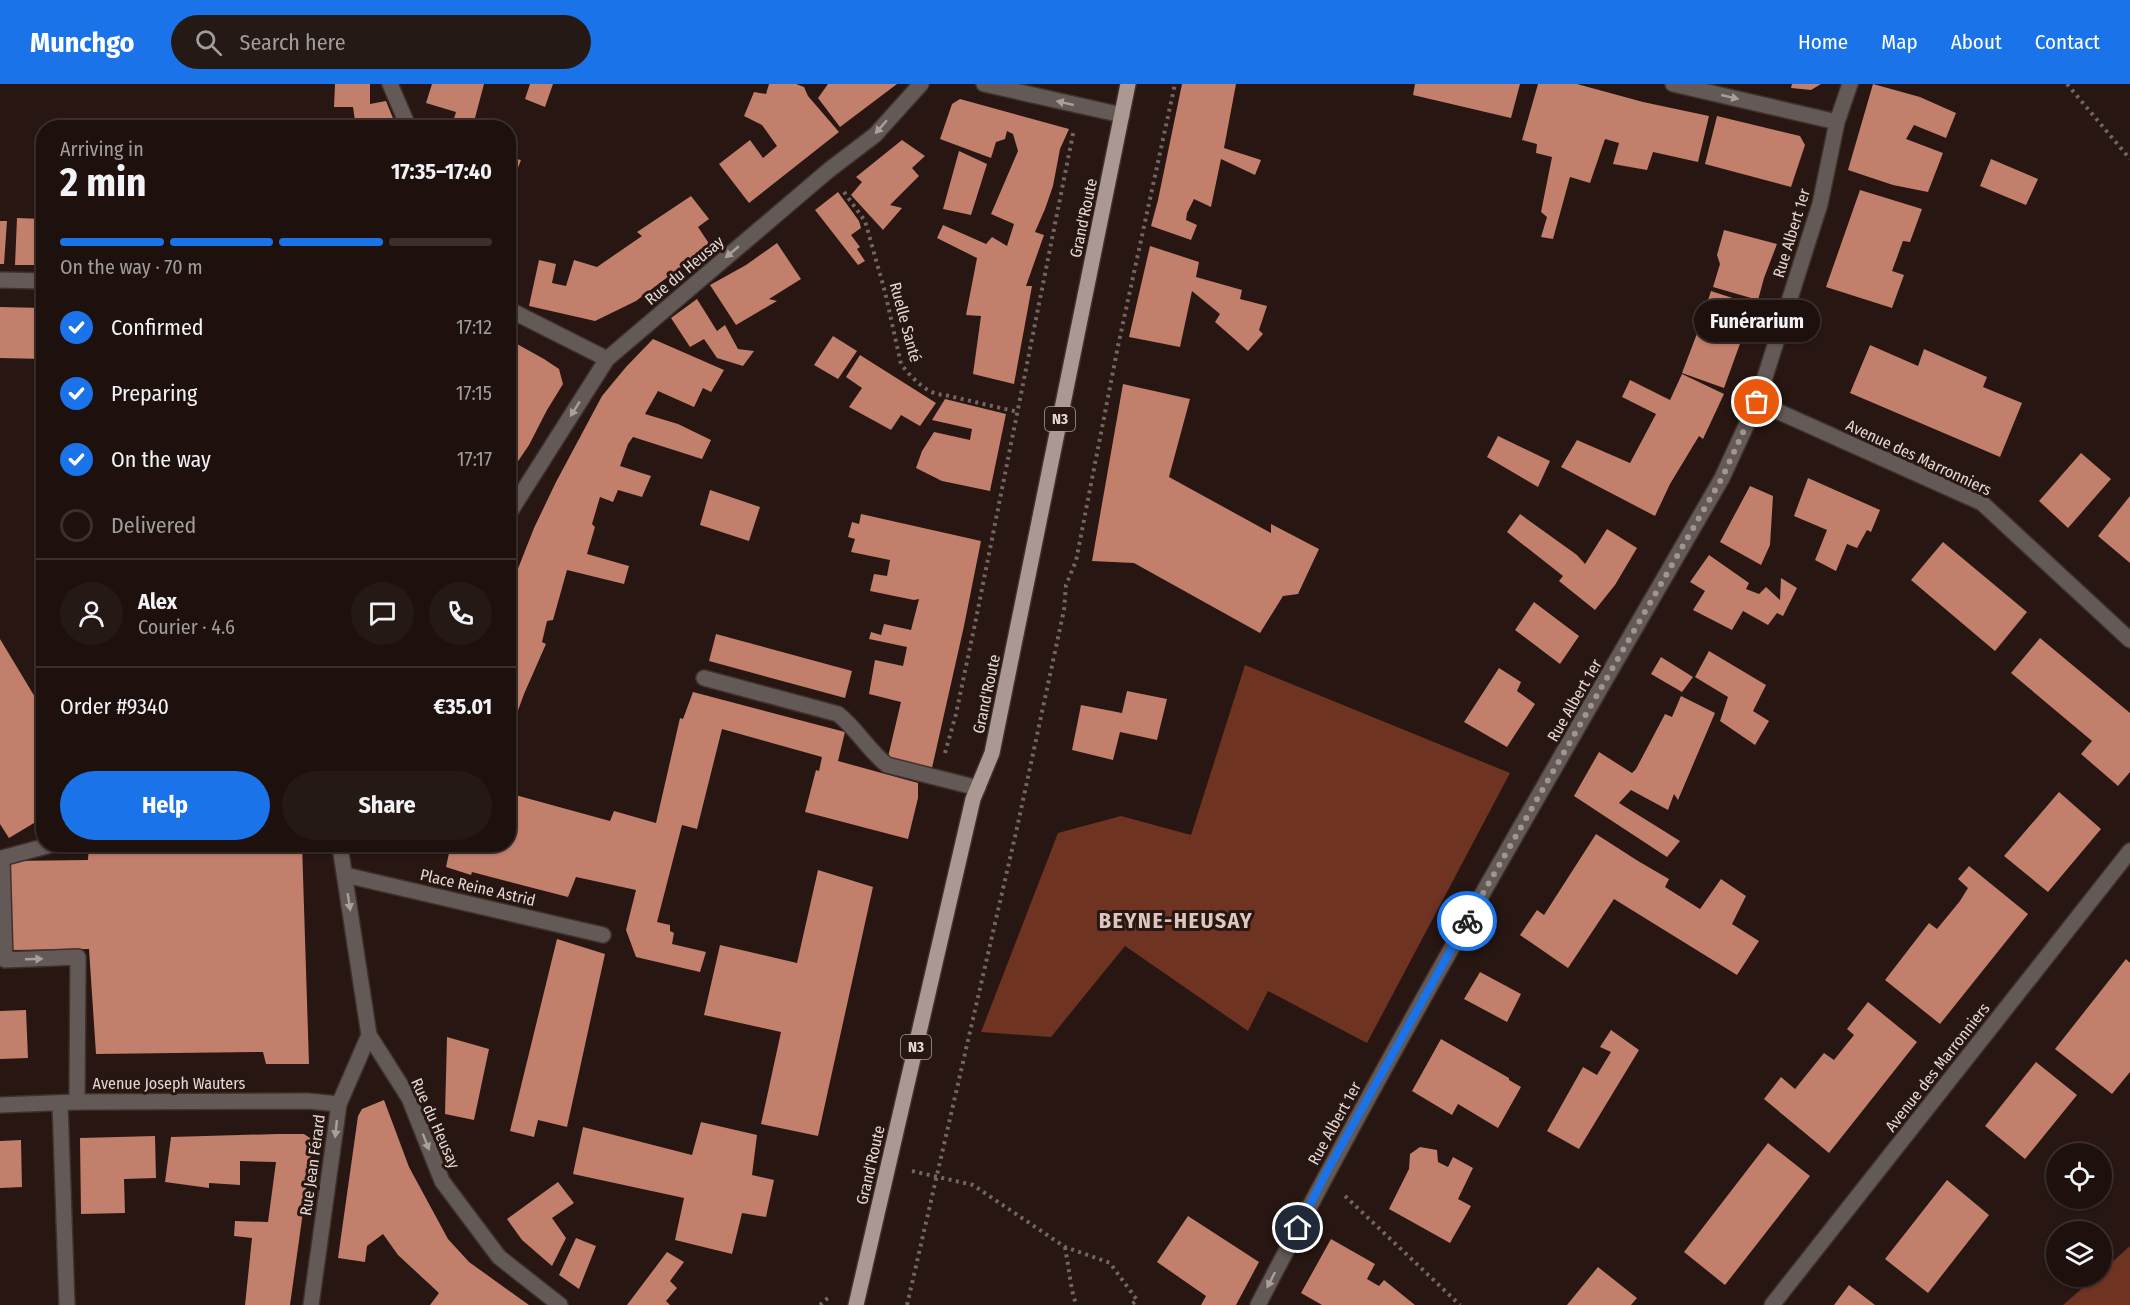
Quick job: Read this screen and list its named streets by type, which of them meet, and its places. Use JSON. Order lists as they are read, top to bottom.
{
  "streets": {
    "main road": ["Grand'Route", "N3"],
    "street": [
      "Rue Albert 1er",
      "Rue du Heusay",
      "Avenue des Marronniers",
      "Place Reine Astrid",
      "Avenue Joseph Wauters",
      "Rue Jean Férard"
    ],
    "path": ["Ruelle Santé"]
  },
  "crossings": [
    ["Rue Albert 1er", "Avenue des Marronniers"],
    ["Rue du Heusay", "Ruelle Santé"],
    ["Rue du Heusay", "Place Reine Astrid"],
    ["Rue du Heusay", "Rue Jean Férard"],
    ["Avenue Joseph Wauters", "Rue Jean Férard"]
  ],
  "one_way": ["Rue du Heusay", "Rue Jean Férard"],
  "districts": ["BEYNE-HEUSAY"],
  "places": ["Funérarium"],
  "page": {
    "header": "Munchgo",
    "search": "Search here",
    "nav": [
      "Home",
      "Map",
      "About",
      "Contact"
    ],
    "heading": ["2 min", "Arriving in", "17:35–17:40"],
    "panel": [
      "Alex",
      "Courier · 4.6",
      "Order #9340",
      "€35.01"
    ],
    "bar": "On the way · 70 m",
    "list": [
      ["Confirmed", "17:12"],
      ["Preparing", "17:15"],
      ["On the way", "17:17"],
      "Delivered"
    ],
    "bubble": "Funérarium",
    "buttons": ["Help", "Share"]
  }
}
